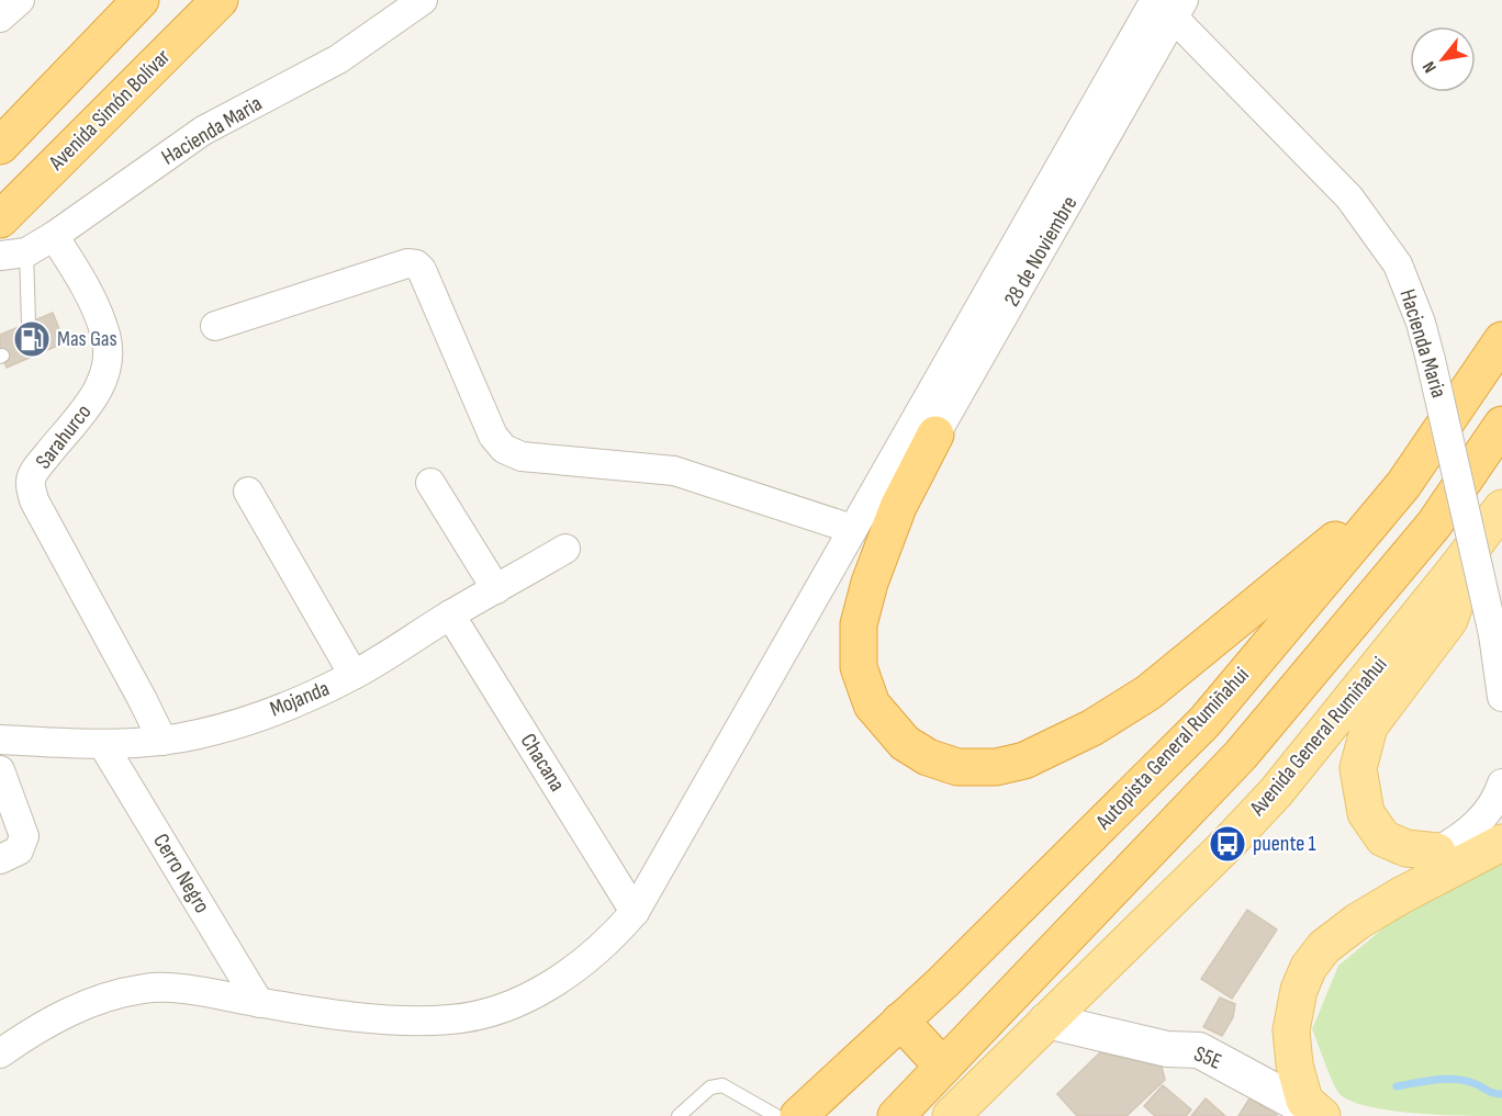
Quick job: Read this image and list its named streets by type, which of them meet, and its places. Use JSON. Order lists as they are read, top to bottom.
{
  "streets": {
    "highway": ["Avenida Simón Bolívar", "Autopista General Rumiñahui"],
    "main road": ["Avenida General Rumiñahui"],
    "street": [
      "Hacienda Maria",
      "28 de Noviembre",
      "Sarahurco",
      "Mojanda",
      "Chacana",
      "Cerro Negro",
      "S5E"
    ]
  },
  "crossings": [
    ["Hacienda Maria", "28 de Noviembre"],
    ["Hacienda Maria", "Sarahurco"],
    ["Sarahurco", "Mojanda"],
    ["Mojanda", "Chacana"],
    ["Mojanda", "Cerro Negro"],
    ["Avenida General Rumiñahui", "S5E"]
  ],
  "places": {
    "fuel station": ["Mas Gas"],
    "bus stop": ["puente 1"]
  },
  "north": "bottom left"
}
